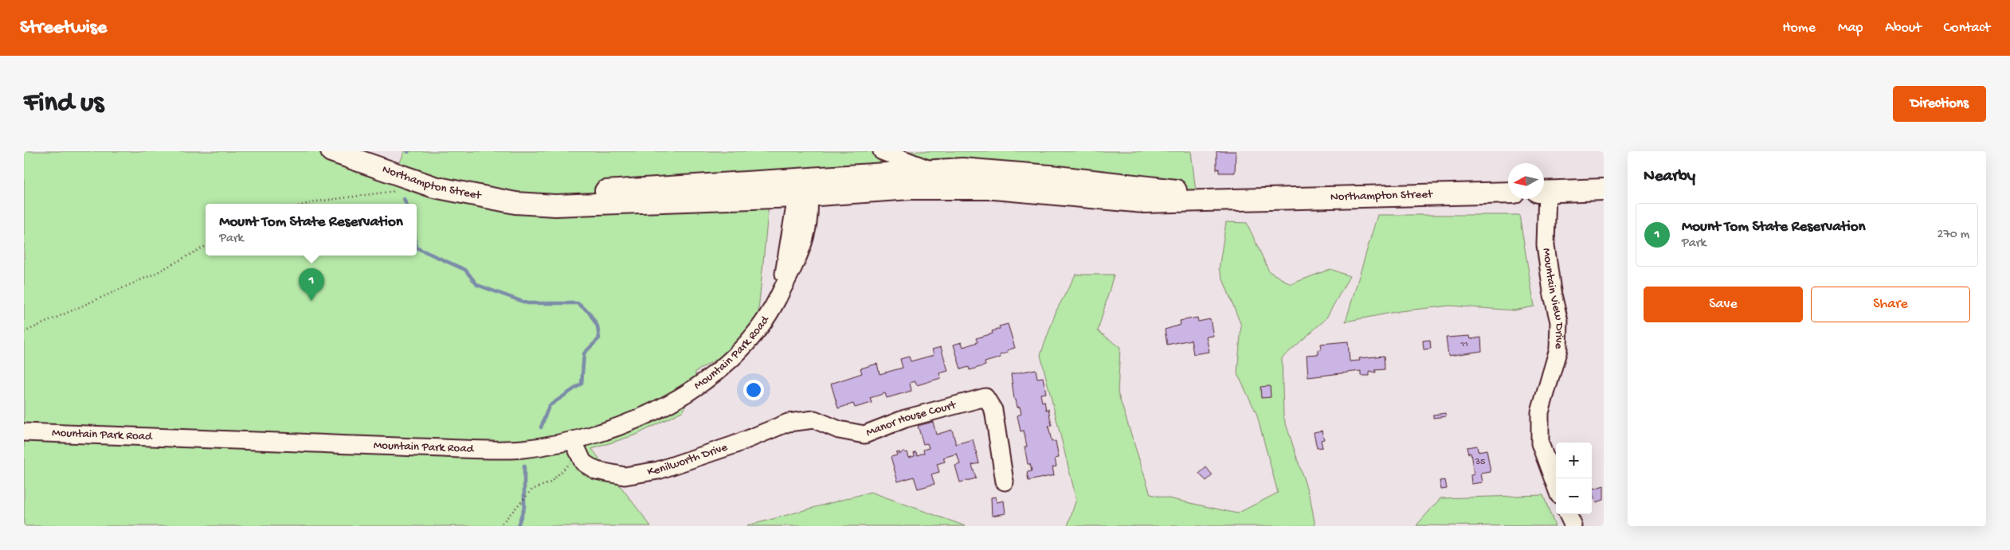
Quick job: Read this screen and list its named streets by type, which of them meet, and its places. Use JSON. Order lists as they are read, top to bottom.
{
  "streets": {
    "main road": ["Northampton Street"],
    "street": [
      "Mountain View Drive",
      "Mountain Park Road",
      "Manor House Court",
      "Kenilworth Drive"
    ]
  },
  "crossings": [
    ["Northampton Street", "Mountain Park Road"],
    ["Mountain Park Road", "Kenilworth Drive"],
    ["Manor House Court", "Kenilworth Drive"]
  ],
  "house_numbers": ["11", "35"],
  "north": "left",
  "page": {
    "header": "Streetwise",
    "nav": [
      "Home",
      "Map",
      "About",
      "Contact"
    ],
    "buttons": [
      "Directions",
      ["Save", "Share"]
    ],
    "title": "Find us",
    "heading": "Nearby",
    "list": [
      {
        "mark": "1",
        "name": "Mount Tom State Reservation",
        "note": "Park",
        "value": "270 m"
      }
    ],
    "popup": ["Mount Tom State Reservation", "Park"],
    "pins": "1",
    "map_buttons": ["+", "−"]
  }
}
